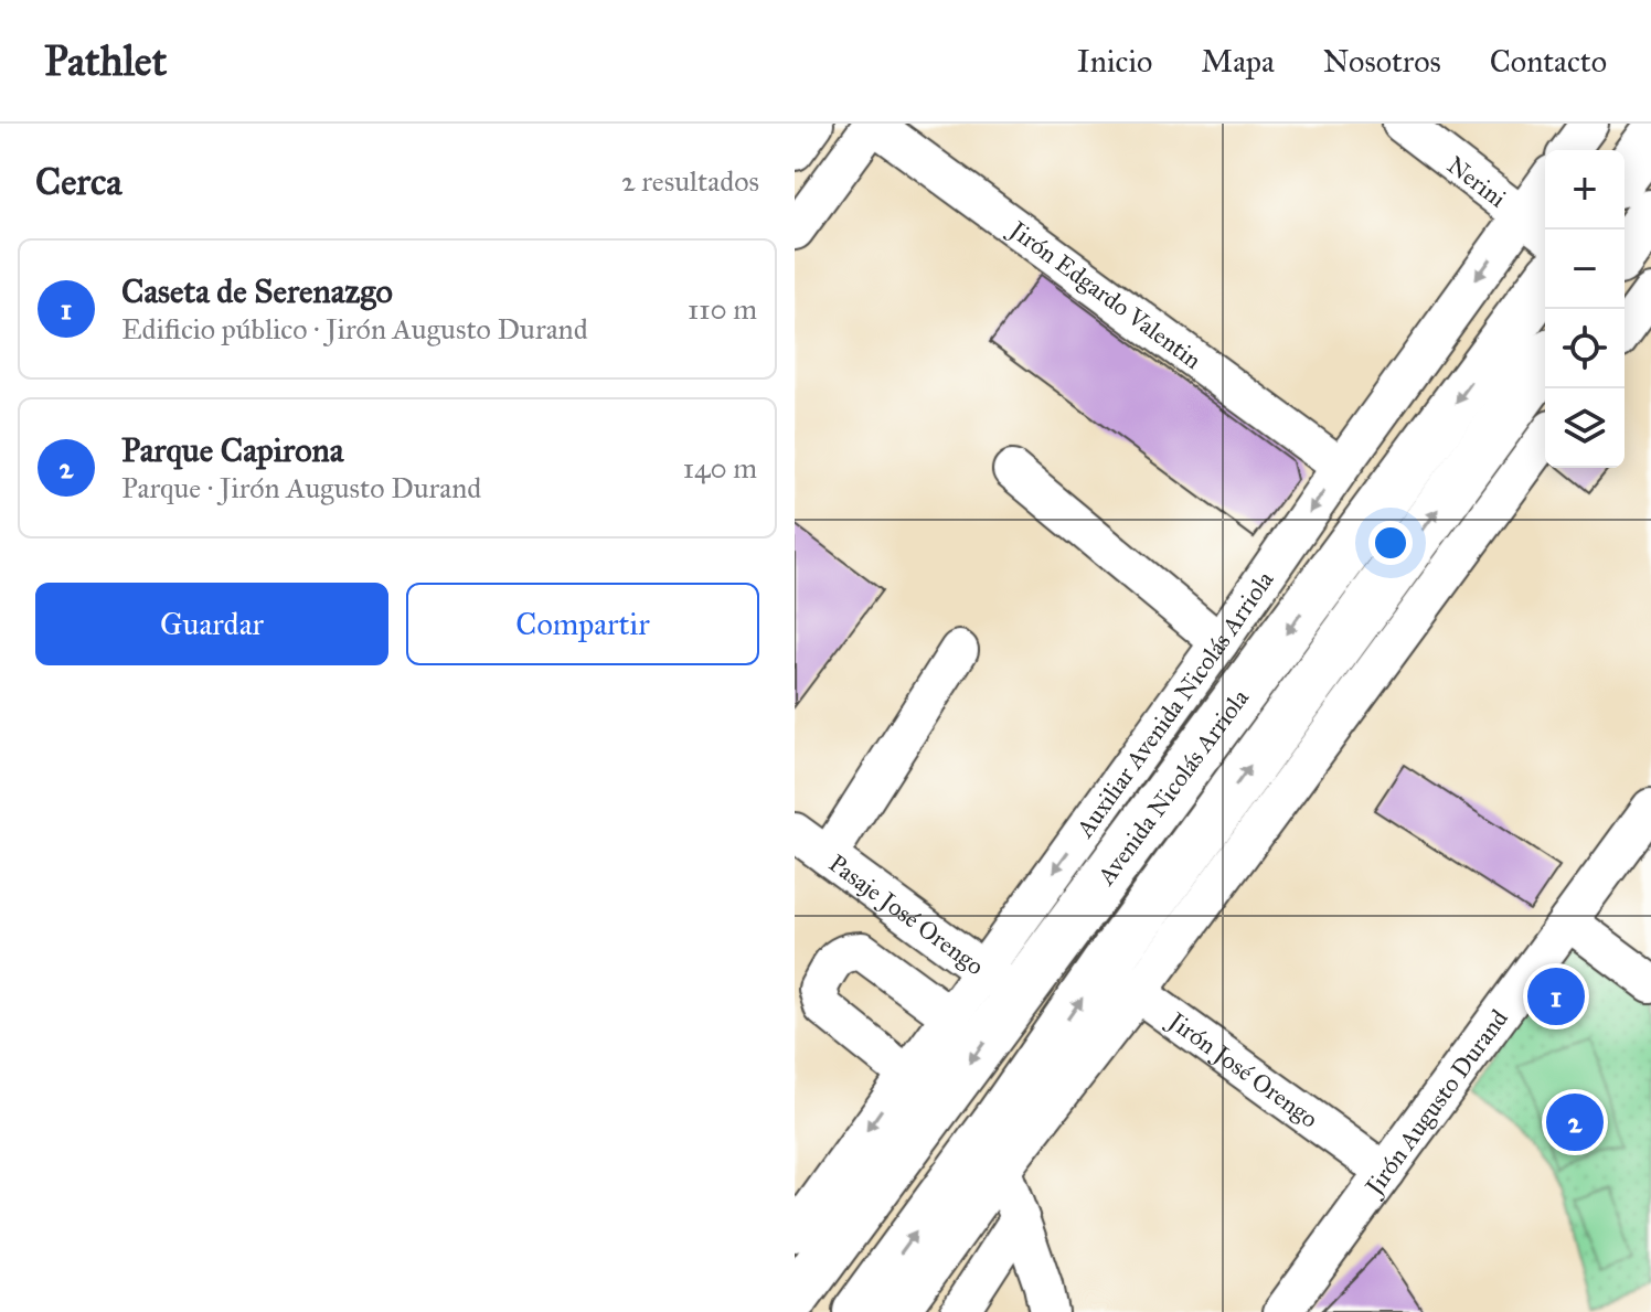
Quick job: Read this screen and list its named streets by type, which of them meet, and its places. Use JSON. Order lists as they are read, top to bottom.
{
  "streets": {
    "main road": ["Avenida Nicolás Arriola"],
    "street": [
      "Nerini",
      "Jirón Edgardo Valentin",
      "Auxiliar Avenida Nicolás Arriola",
      "Pasaje José Orengo",
      "Jirón José Orengo",
      "Jirón Augusto Durand"
    ]
  },
  "crossings": [
    ["Nerini", "Auxiliar Avenida Nicolás Arriola"],
    ["Jirón Edgardo Valentin", "Auxiliar Avenida Nicolás Arriola"],
    ["Auxiliar Avenida Nicolás Arriola", "Avenida Nicolás Arriola"],
    ["Auxiliar Avenida Nicolás Arriola", "Pasaje José Orengo"],
    ["Avenida Nicolás Arriola", "Pasaje José Orengo"],
    ["Avenida Nicolás Arriola", "Jirón José Orengo"],
    ["Jirón José Orengo", "Jirón Augusto Durand"]
  ],
  "page": {
    "header": "Pathlet",
    "nav": [
      "Inicio",
      "Mapa",
      "Nosotros",
      "Contacto"
    ],
    "heading": ["Cerca", "2 resultados"],
    "map_buttons": ["+", "−"],
    "list": [
      {
        "mark": "1",
        "name": "Caseta de Serenazgo",
        "note": "Edificio público · Jirón Augusto Durand",
        "value": "110 m"
      },
      {
        "mark": "2",
        "name": "Parque Capirona",
        "note": "Parque · Jirón Augusto Durand",
        "value": "140 m"
      }
    ],
    "buttons": ["Guardar", "Compartir"],
    "pins": ["1", "2"]
  }
}
